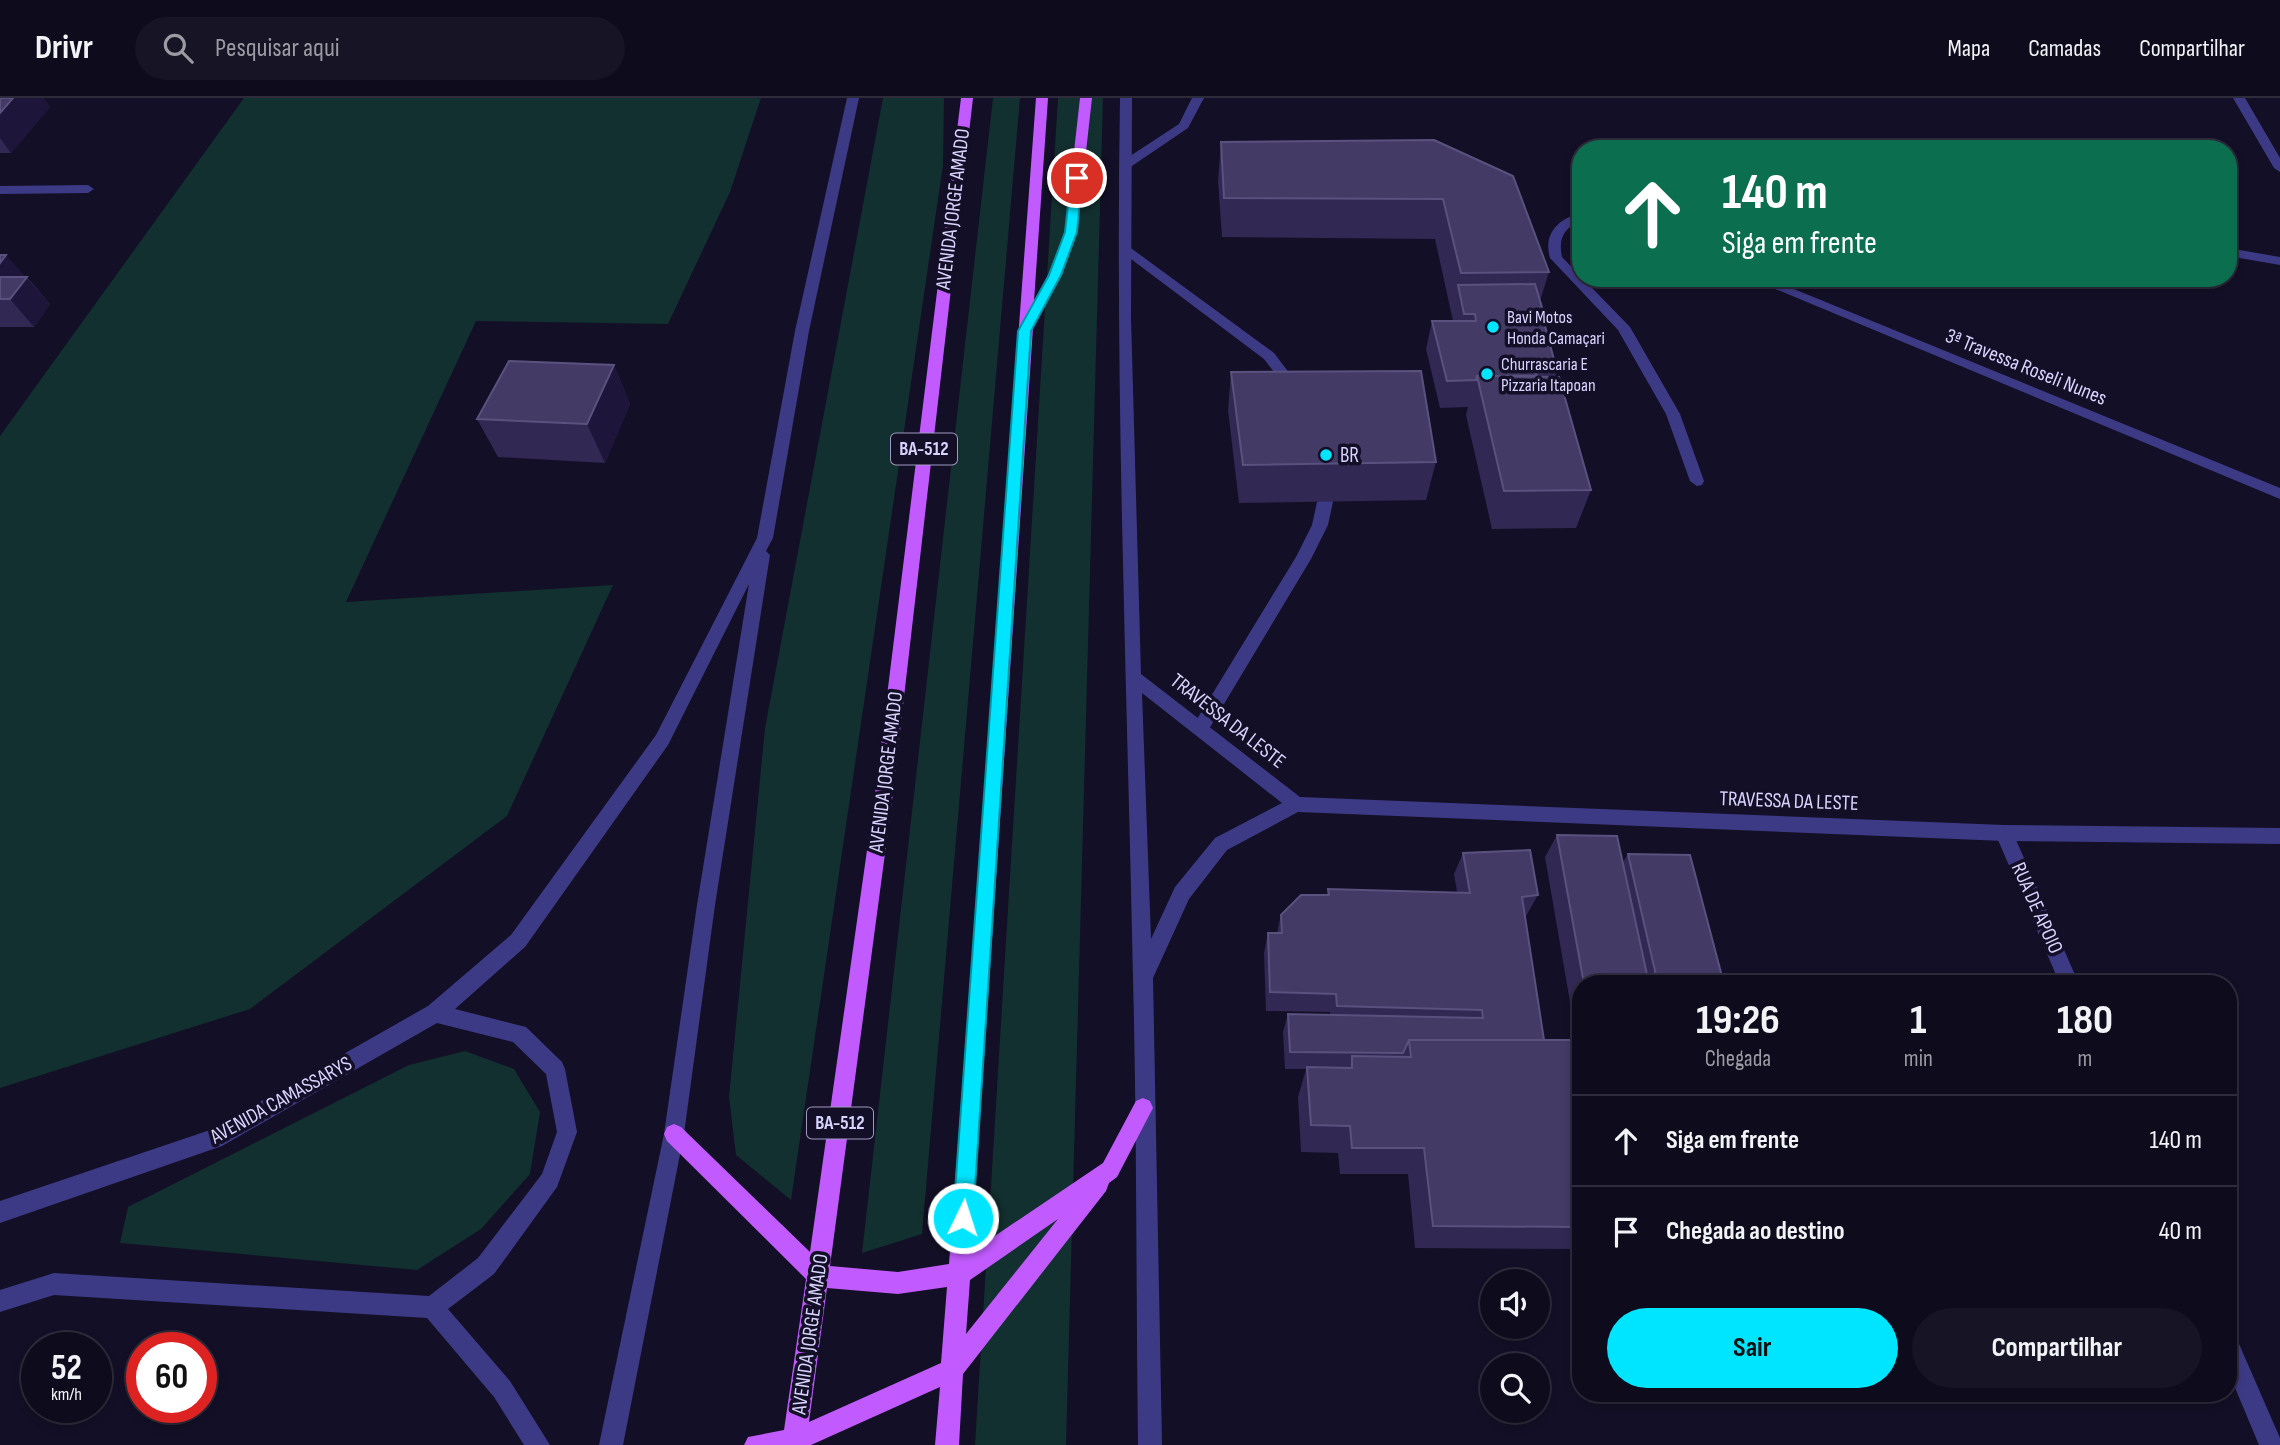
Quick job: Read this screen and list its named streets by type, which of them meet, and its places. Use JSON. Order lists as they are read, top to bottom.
{
  "streets": {
    "main road": ["AVENIDA JORGE AMADO", "BA-512"],
    "street": [
      "3ª Travessa Roseli Nunes",
      "TRAVESSA DA LESTE",
      "RUA DE APOIO",
      "AVENIDA CAMASSARYS"
    ]
  },
  "crossings": [
    ["TRAVESSA DA LESTE", "RUA DE APOIO"]
  ],
  "places": ["Bavi Motos Honda Camaçari", "Churrascaria E Pizzaria Itapoan", "BR"],
  "page": {
    "header": "Drivr",
    "search": "Pesquisar aqui",
    "nav": ["Mapa", "Camadas", "Compartilhar"],
    "turn": ["140 m", "Siga em frente"],
    "eta": [
      "19:26",
      "Chegada",
      "1",
      "min",
      "180",
      "m"
    ],
    "list": [
      {
        "name": "Siga em frente",
        "value": "140 m"
      },
      {
        "name": "Chegada ao destino",
        "value": "40 m"
      }
    ],
    "buttons": ["Sair", "Compartilhar"],
    "speed": "52 km/h",
    "limit": "60"
  }
}
